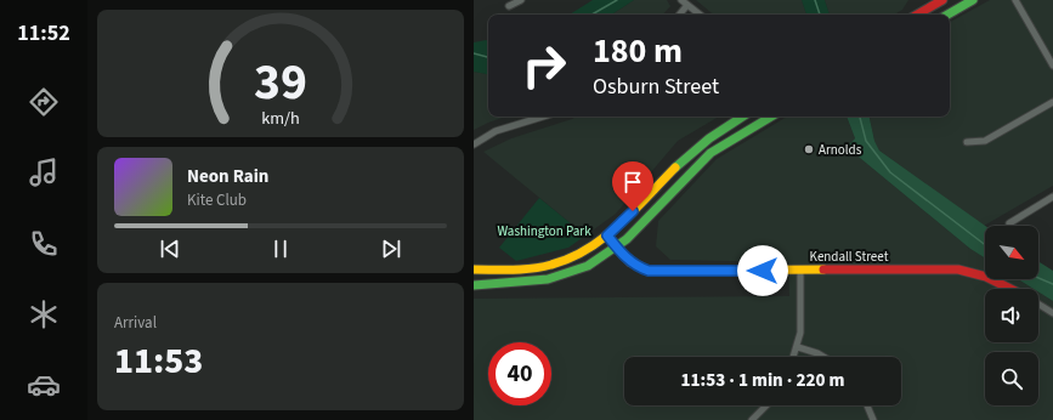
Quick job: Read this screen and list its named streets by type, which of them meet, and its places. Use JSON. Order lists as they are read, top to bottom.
{
  "streets": {
    "street": ["Kendall Street"]
  },
  "parks": ["Washington Park"],
  "places": ["Arnolds"],
  "north": "bottom right",
  "page": {
    "tabs": "11:52",
    "turn": ["180 m", "Osburn Street"],
    "song": ["Neon Rain", "Kite Club"],
    "tile": ["Arrival", "11:53"],
    "limit": "40",
    "trip": "11:53 · 1 min · 220 m",
    "gauge": ["39", "km/h"]
  }
}
